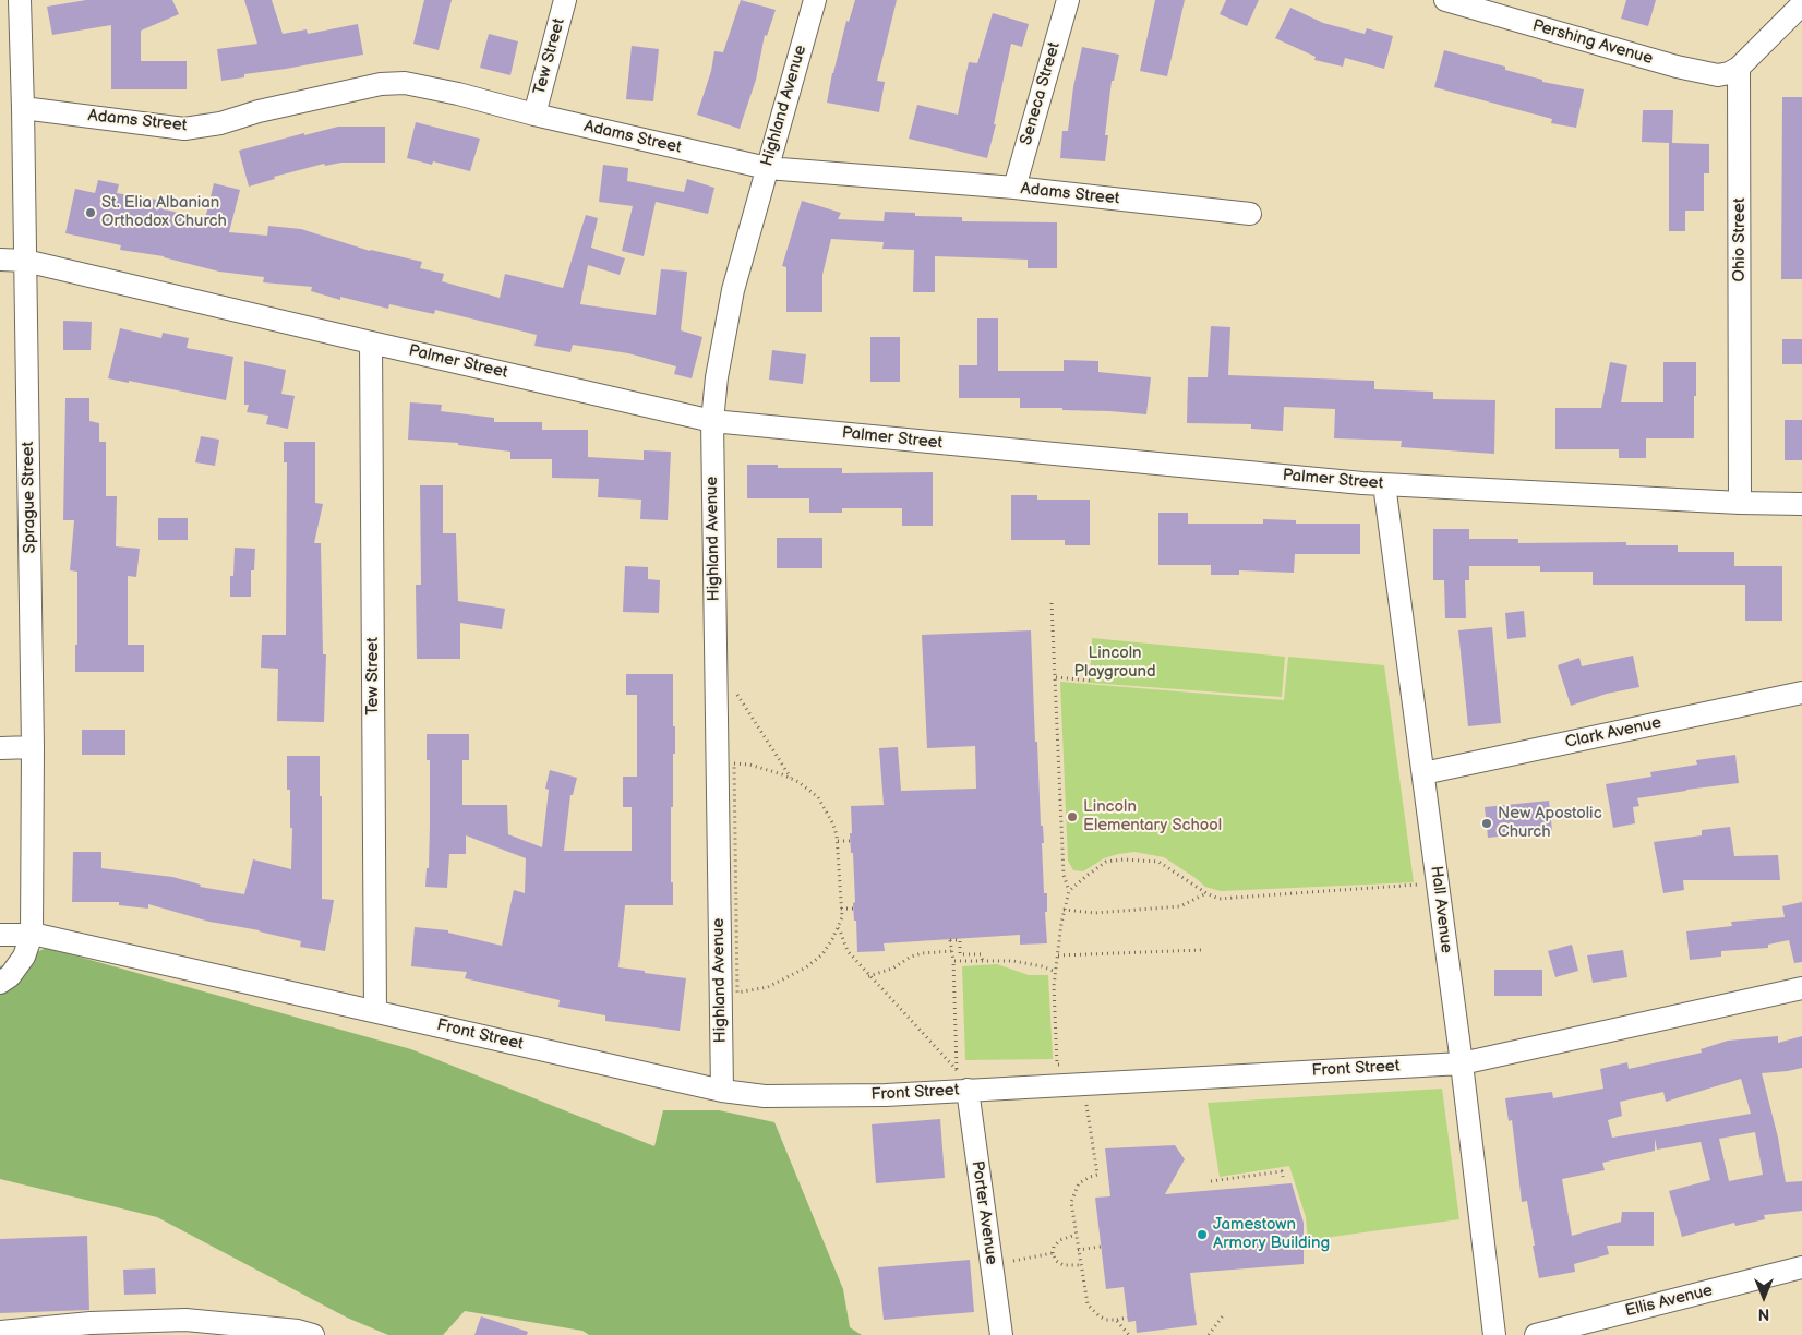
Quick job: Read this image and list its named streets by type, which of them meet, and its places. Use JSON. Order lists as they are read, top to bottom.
{
  "streets": {
    "street": [
      "Pershing Avenue",
      "Tew Street",
      "Seneca Street",
      "Highland Avenue",
      "Adams Street",
      "Ohio Street",
      "Palmer Street",
      "Sprague Street",
      "Clark Avenue",
      "Hall Avenue",
      "Front Street",
      "Porter Avenue",
      "Ellis Avenue"
    ]
  },
  "crossings": [
    ["Pershing Avenue", "Ohio Street"],
    ["Tew Street", "Adams Street"],
    ["Tew Street", "Palmer Street"],
    ["Tew Street", "Front Street"],
    ["Seneca Street", "Adams Street"],
    ["Highland Avenue", "Adams Street"],
    ["Highland Avenue", "Palmer Street"],
    ["Highland Avenue", "Front Street"],
    ["Adams Street", "Sprague Street"],
    ["Ohio Street", "Palmer Street"],
    ["Palmer Street", "Sprague Street"],
    ["Palmer Street", "Hall Avenue"],
    ["Sprague Street", "Front Street"],
    ["Clark Avenue", "Hall Avenue"],
    ["Hall Avenue", "Front Street"],
    ["Front Street", "Porter Avenue"]
  ],
  "parks": ["Lincoln Playground"],
  "places": [
    "St. Elia Albanian Orthodox Church",
    "Lincoln Elementary School",
    "New Apostolic Church",
    "Jamestown Armory Building"
  ],
  "north": "bottom"
}
